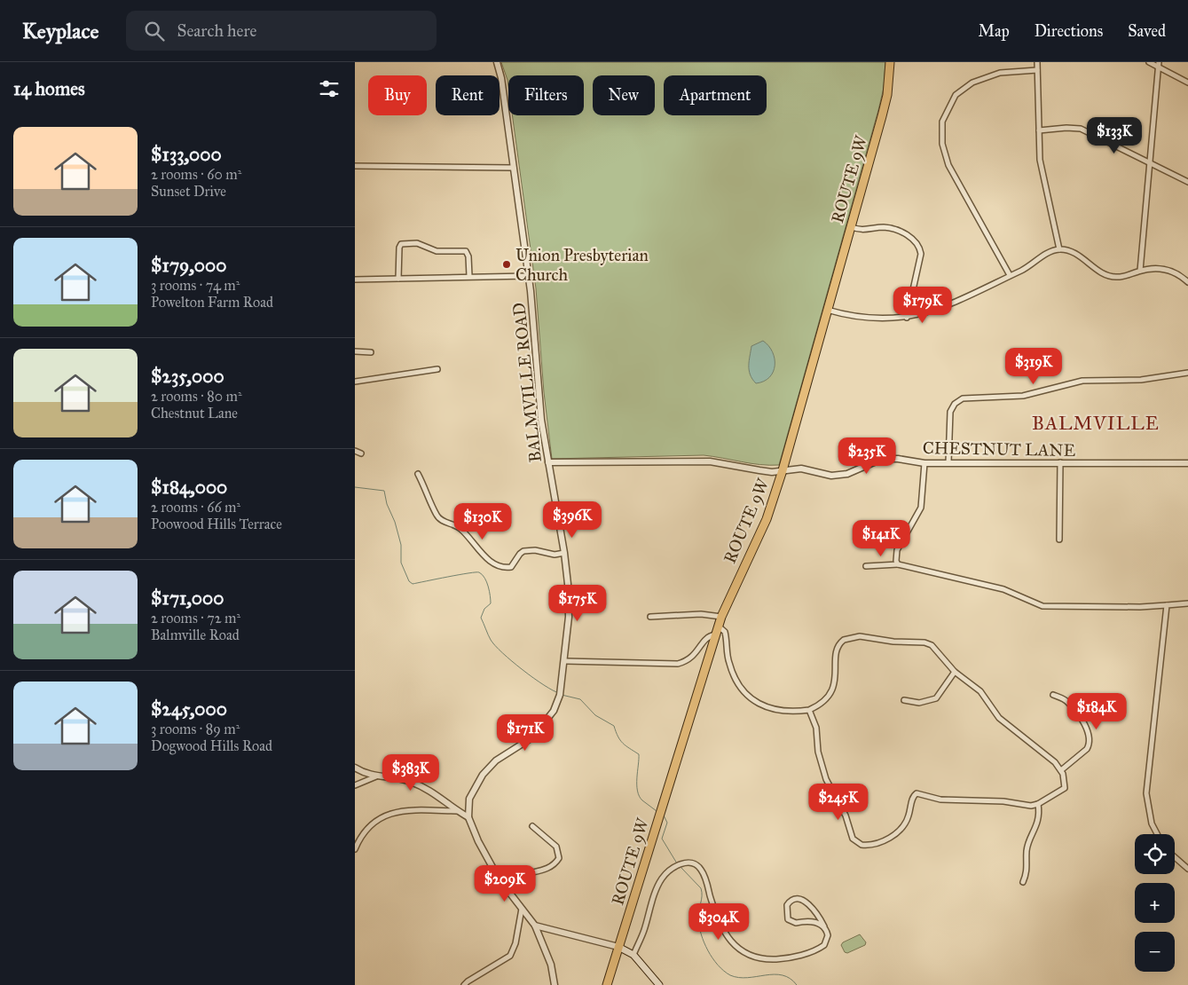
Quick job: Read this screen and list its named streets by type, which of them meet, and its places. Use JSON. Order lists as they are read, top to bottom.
{
  "streets": {
    "highway": ["ROUTE 9W"],
    "street": ["BALMVILLE ROAD", "CHESTNUT LANE"]
  },
  "crossings": [
    ["ROUTE 9W", "CHESTNUT LANE"],
    ["BALMVILLE ROAD", "CHESTNUT LANE"]
  ],
  "districts": ["BALMVILLE"],
  "places": ["Union Presbyterian Church"],
  "page": {
    "header": "Keyplace",
    "search": "Search here",
    "nav": ["Map", "Directions", "Saved"],
    "heading": "14 homes",
    "chip": [
      "Buy",
      "Rent",
      "Filters",
      "New",
      "Apartment"
    ],
    "list": [
      {
        "name": "$133,000",
        "note": "2 rooms · 60 m² · Sunset Drive"
      },
      {
        "name": "$179,000",
        "note": "3 rooms · 74 m² · Powelton Farm Road"
      },
      {
        "name": "$235,000",
        "note": "2 rooms · 80 m² · Chestnut Lane"
      },
      {
        "name": "$184,000",
        "note": "2 rooms · 66 m² · Poowood Hills Terrace"
      },
      {
        "name": "$171,000",
        "note": "2 rooms · 72 m² · Balmville Road"
      },
      {
        "name": "$245,000",
        "note": "3 rooms · 89 m² · Dogwood Hills Road"
      }
    ],
    "price": [
      "$133K",
      "$179K",
      "$319K",
      "$235K",
      "$396K",
      "$130K",
      "$141K",
      "$175K",
      "$184K",
      "$171K",
      "$383K",
      "$245K",
      "$209K",
      "$304K"
    ],
    "map_buttons": ["+", "−"]
  }
}
